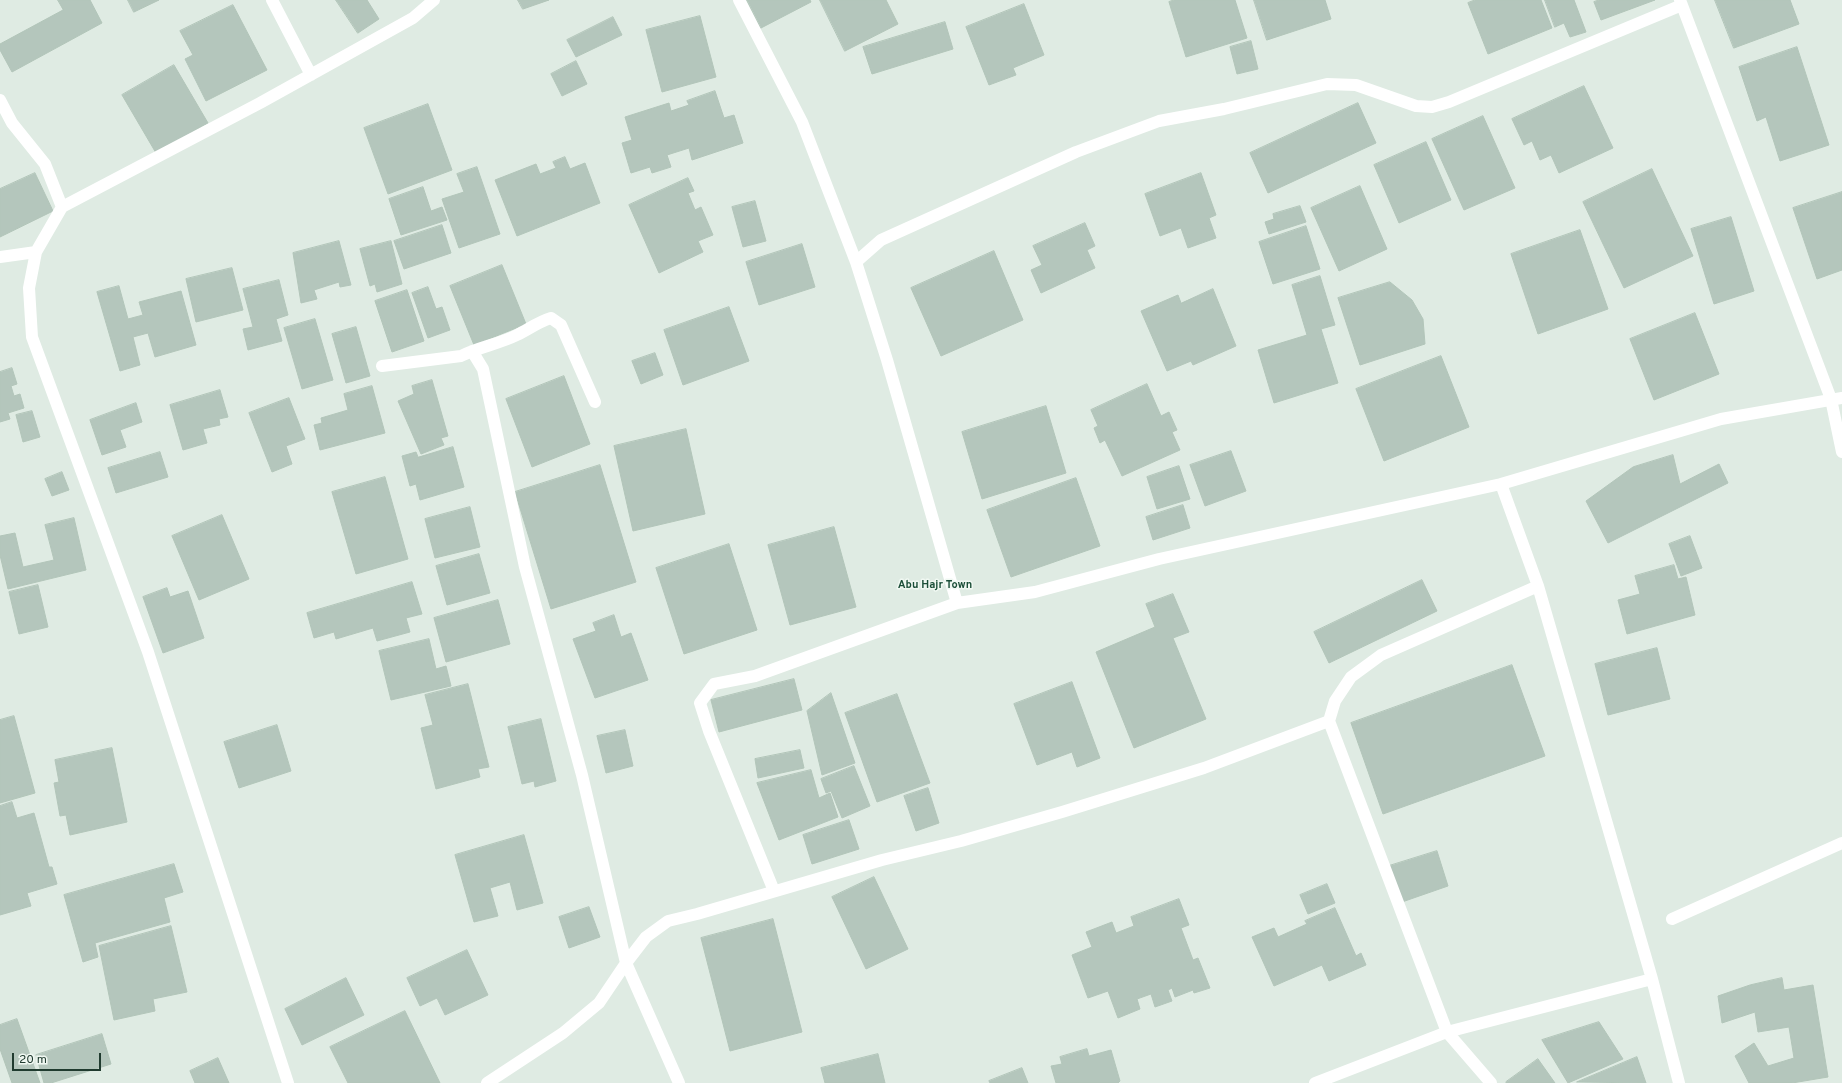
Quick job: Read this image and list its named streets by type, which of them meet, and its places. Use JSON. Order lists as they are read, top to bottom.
{
  "districts": ["Abu Hajr Town"],
  "scale_bar": "20 m"
}
